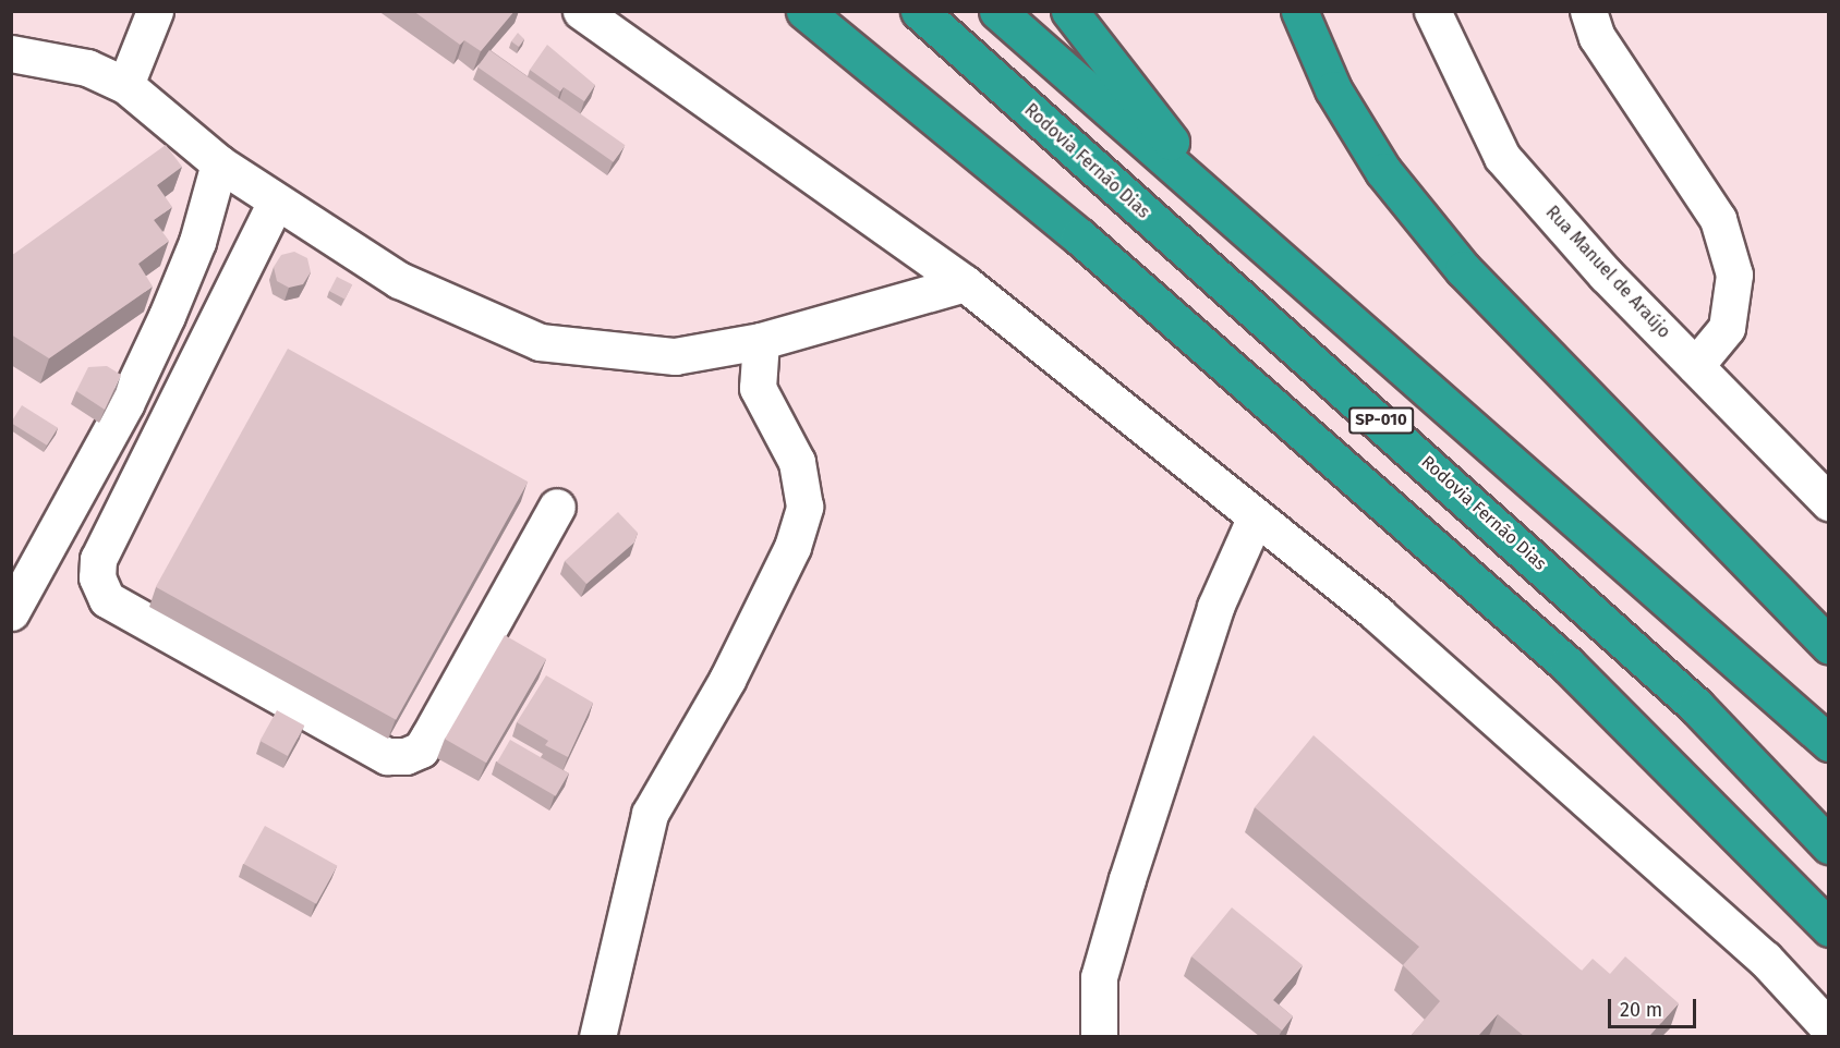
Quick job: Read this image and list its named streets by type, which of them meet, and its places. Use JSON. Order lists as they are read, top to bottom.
{
  "streets": {
    "highway": ["Rodovia Fernão Dias", "SP-010"],
    "street": ["Rua Manuel de Araújo"]
  },
  "scale_bar": "20 m"
}
